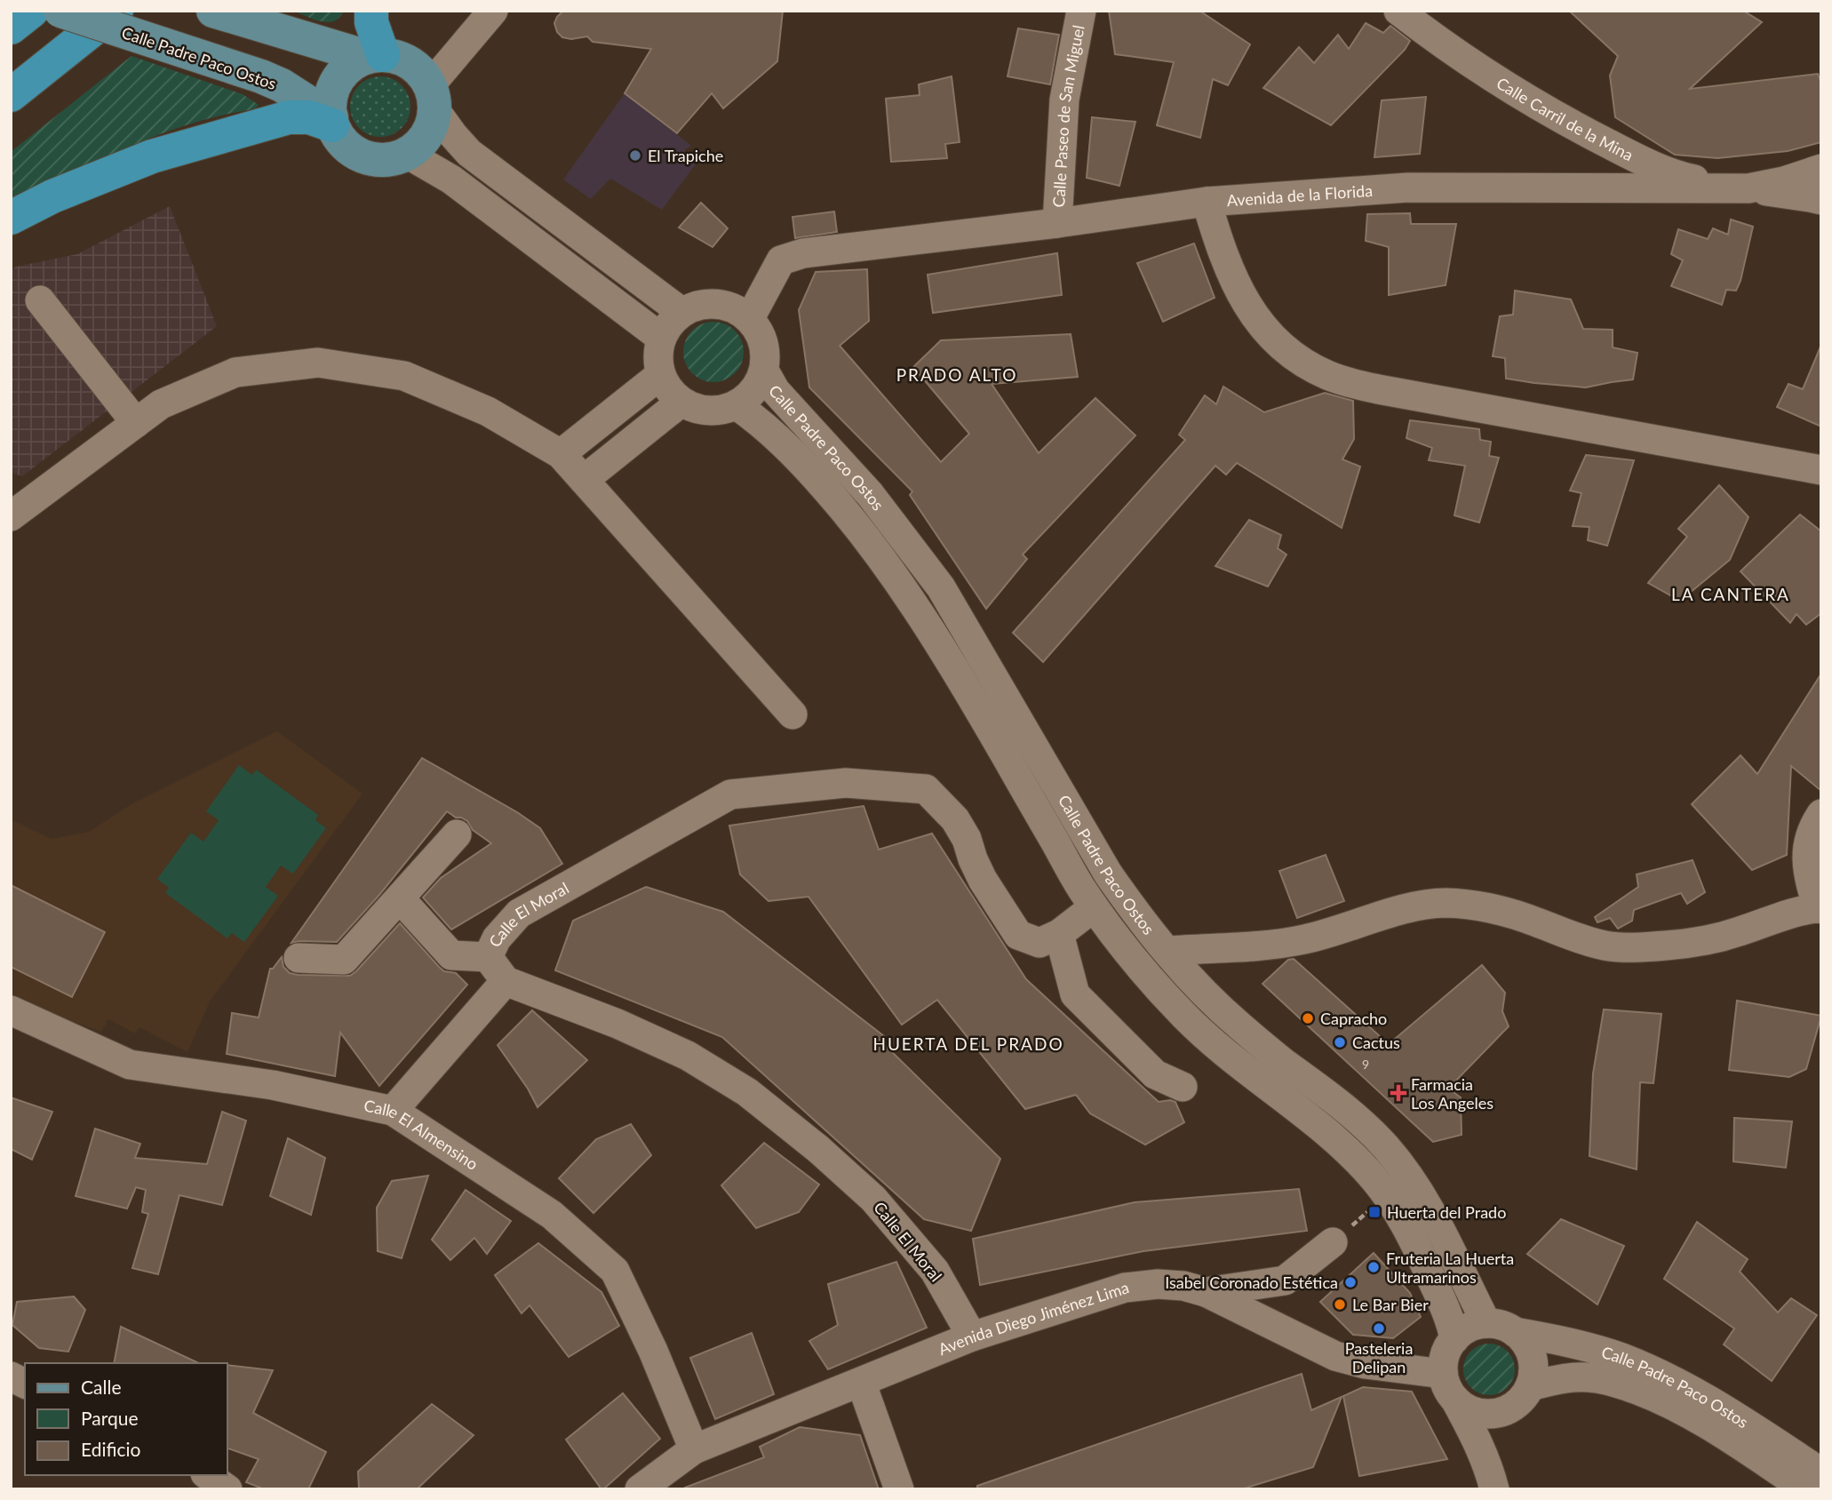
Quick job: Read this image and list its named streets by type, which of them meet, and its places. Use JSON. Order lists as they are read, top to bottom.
{
  "streets": {
    "main road": ["Calle Padre Paco Ostos"],
    "street": [
      "Calle Paseo de San Miguel",
      "Calle Carril de la Mina",
      "Avenida de la Florida",
      "Calle El Moral",
      "Calle El Almensino",
      "Avenida Diego Jiménez Lima"
    ]
  },
  "crossings": [
    ["Calle Padre Paco Ostos", "Avenida de la Florida"],
    ["Calle Padre Paco Ostos", "Calle El Moral"],
    ["Calle Padre Paco Ostos", "Avenida Diego Jiménez Lima"],
    ["Calle Paseo de San Miguel", "Avenida de la Florida"],
    ["Calle Carril de la Mina", "Avenida de la Florida"],
    ["Calle El Moral", "Avenida Diego Jiménez Lima"],
    ["Calle El Almensino", "Avenida Diego Jiménez Lima"]
  ],
  "districts": ["PRADO ALTO", "LA CANTERA", "HUERTA DEL PRADO"],
  "places": {
    "other": [
      "El Trapiche",
      "Capracho",
      "Cactus",
      "Fruteria La Huerta Ultramarinos",
      "Isabel Coronado Estética",
      "Le Bar Bier",
      "Pasteleria Delipan"
    ],
    "health": ["Farmacia Los Angeles"],
    "transit": ["Huerta del Prado"]
  },
  "house_numbers": ["9"],
  "legend": ["Calle", "Parque", "Edificio"]
}
